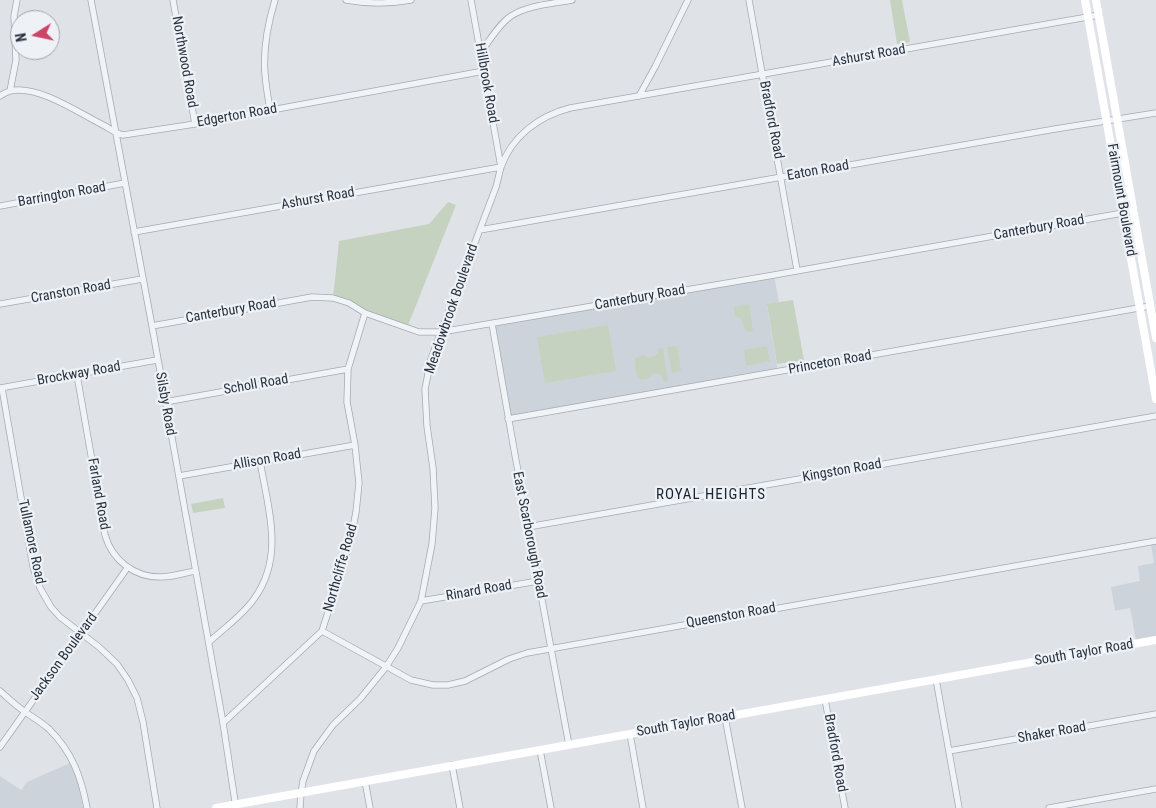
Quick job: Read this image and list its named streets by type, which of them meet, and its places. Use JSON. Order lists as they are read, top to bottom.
{
  "streets": {
    "main road": ["Fairmount Boulevard", "South Taylor Road"],
    "street": [
      "Ashurst Road",
      "Northwood Road",
      "Hillbrook Road",
      "Edgerton Road",
      "Bradford Road",
      "Eaton Road",
      "Barrington Road",
      "Canterbury Road",
      "Cranston Road",
      "Meadowbrook Boulevard",
      "Princeton Road",
      "Brockway Road",
      "Scholl Road",
      "Silsby Road",
      "Allison Road",
      "Kingston Road",
      "Farland Road",
      "East Scarborough Road",
      "Tullamore Road",
      "Northcliffe Road",
      "Rinard Road",
      "Queenston Road",
      "Jackson Boulevard",
      "Shaker Road"
    ]
  },
  "crossings": [
    ["Ashurst Road", "Hillbrook Road"],
    ["Ashurst Road", "Bradford Road"],
    ["Ashurst Road", "Fairmount Boulevard"],
    ["Ashurst Road", "Meadowbrook Boulevard"],
    ["Ashurst Road", "Silsby Road"],
    ["Northwood Road", "Edgerton Road"],
    ["Hillbrook Road", "Edgerton Road"],
    ["Hillbrook Road", "Meadowbrook Boulevard"],
    ["Edgerton Road", "Silsby Road"],
    ["Bradford Road", "Eaton Road"],
    ["Bradford Road", "Canterbury Road"],
    ["Bradford Road", "South Taylor Road"],
    ["Eaton Road", "Fairmount Boulevard"],
    ["Eaton Road", "Meadowbrook Boulevard"],
    ["Barrington Road", "Silsby Road"],
    ["Fairmount Boulevard", "Canterbury Road"],
    ["Fairmount Boulevard", "Princeton Road"],
    ["Canterbury Road", "Meadowbrook Boulevard"],
    ["Canterbury Road", "Silsby Road"],
    ["Canterbury Road", "East Scarborough Road"],
    ["Canterbury Road", "Northcliffe Road"],
    ["Cranston Road", "Silsby Road"],
    ["Meadowbrook Boulevard", "Rinard Road"],
    ["Meadowbrook Boulevard", "Queenston Road"],
    ["Meadowbrook Boulevard", "South Taylor Road"],
    ["Princeton Road", "East Scarborough Road"],
    ["Brockway Road", "Silsby Road"],
    ["Brockway Road", "Farland Road"],
    ["Brockway Road", "Tullamore Road"],
    ["Scholl Road", "Silsby Road"],
    ["Scholl Road", "Northcliffe Road"],
    ["Silsby Road", "Allison Road"],
    ["Silsby Road", "Northcliffe Road"],
    ["Silsby Road", "South Taylor Road"],
    ["Allison Road", "Northcliffe Road"],
    ["Kingston Road", "East Scarborough Road"],
    ["Farland Road", "Jackson Boulevard"],
    ["East Scarborough Road", "Rinard Road"],
    ["East Scarborough Road", "Queenston Road"],
    ["East Scarborough Road", "South Taylor Road"],
    ["Tullamore Road", "Jackson Boulevard"],
    ["Northcliffe Road", "Queenston Road"]
  ],
  "districts": ["ROYAL HEIGHTS"],
  "north": "left"
}
